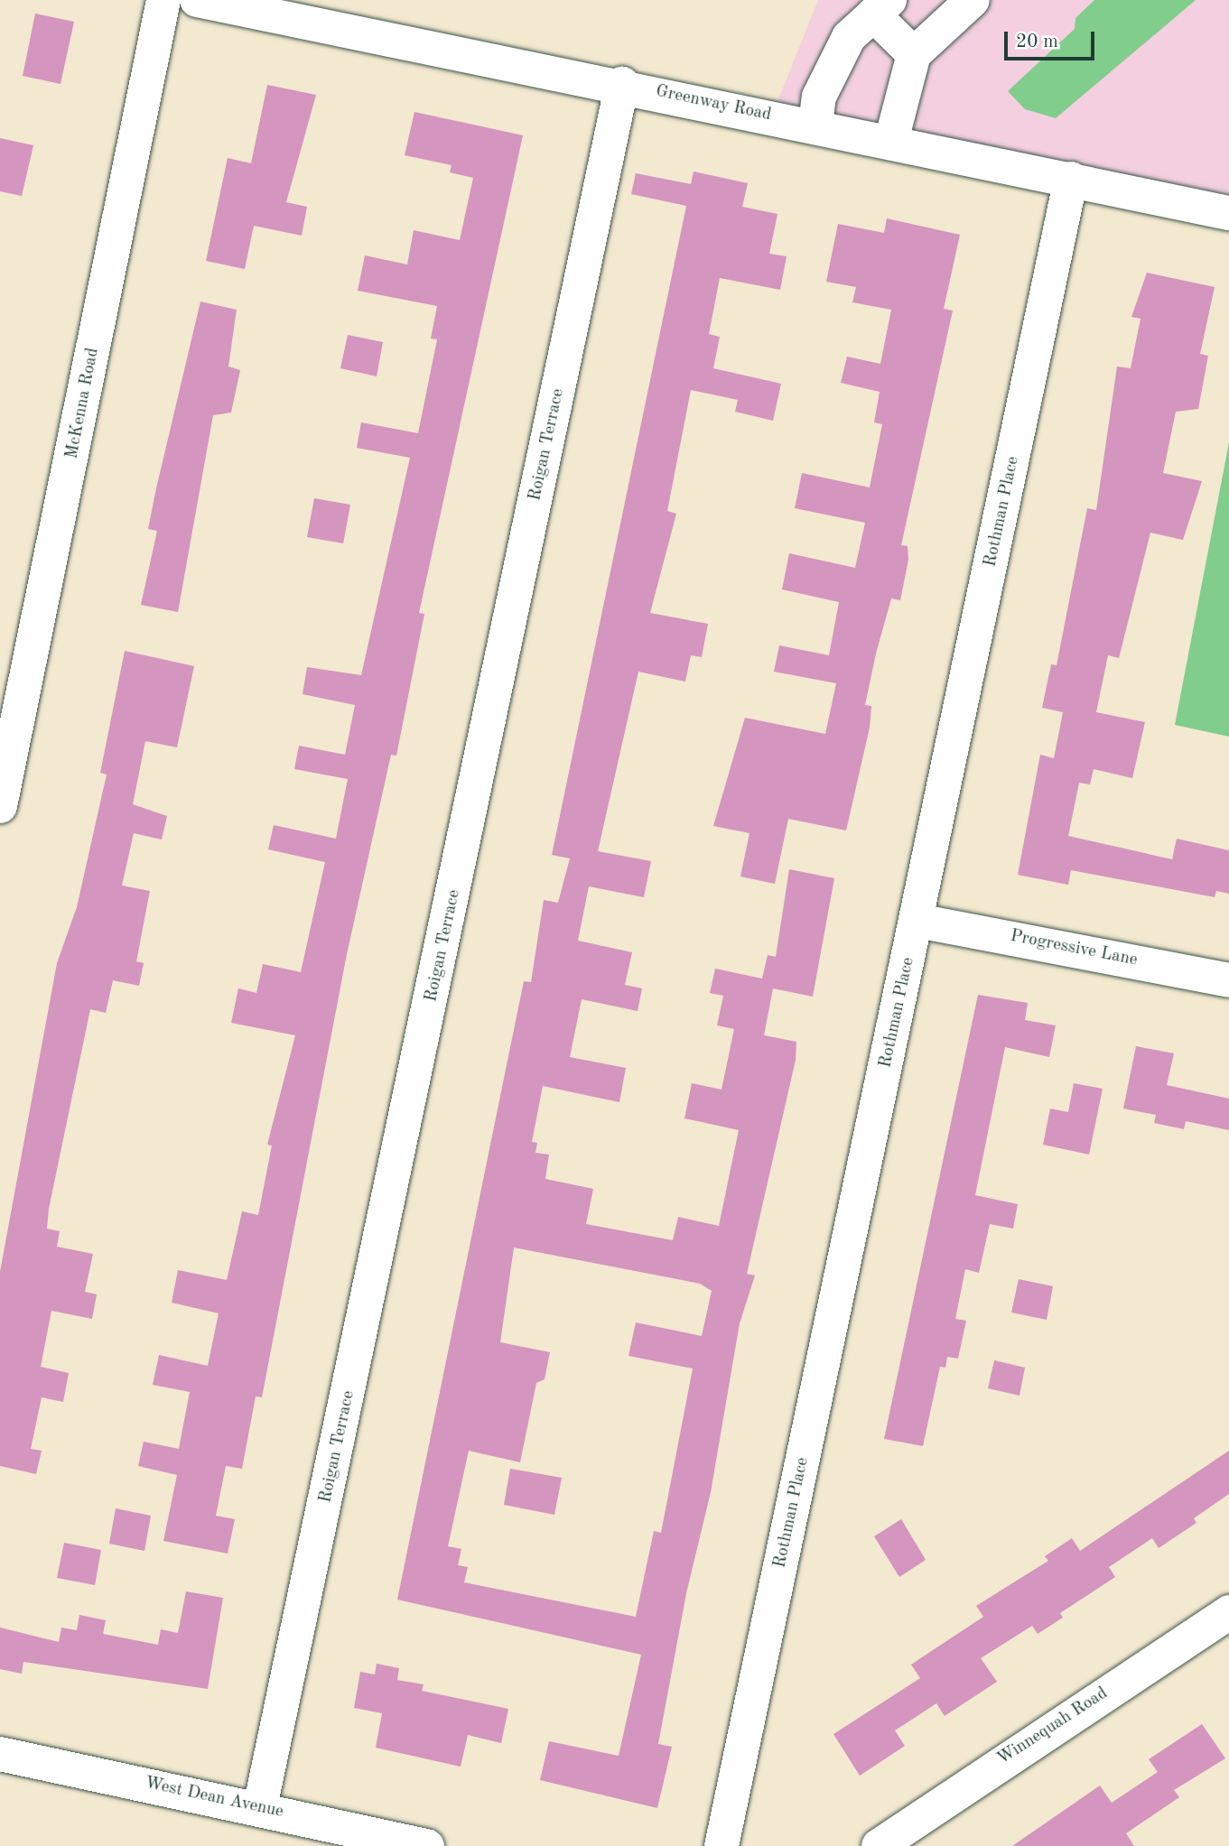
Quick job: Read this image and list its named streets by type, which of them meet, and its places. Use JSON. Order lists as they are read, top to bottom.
{
  "streets": {
    "street": [
      "Greenway Road",
      "McKenna Road",
      "Roigan Terrace",
      "Rothman Place",
      "Progressive Lane",
      "Winnequah Road",
      "West Dean Avenue"
    ]
  },
  "crossings": [
    ["Greenway Road", "Roigan Terrace"],
    ["Greenway Road", "Rothman Place"],
    ["Roigan Terrace", "West Dean Avenue"],
    ["Rothman Place", "Progressive Lane"]
  ],
  "scale_bar": "20 m"
}
